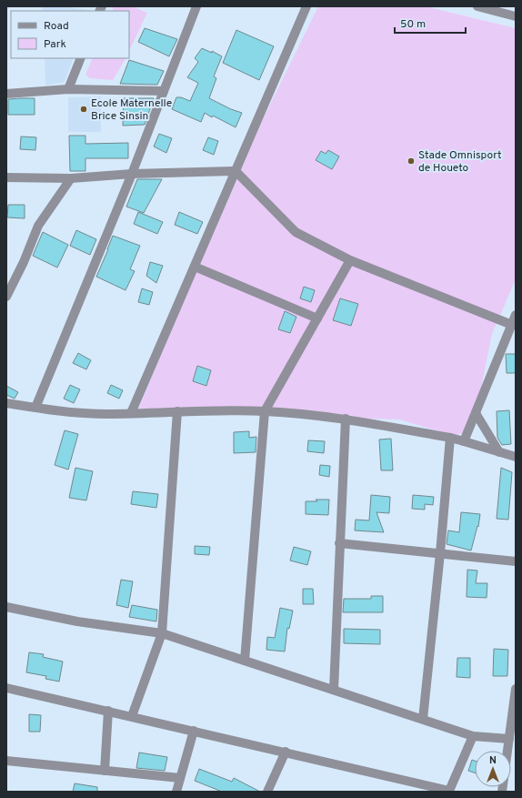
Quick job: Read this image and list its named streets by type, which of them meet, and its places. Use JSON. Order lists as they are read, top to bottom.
{
  "places": ["Ecole Maternelle Brice Sinsin", "Stade Omnisport de Houeto"],
  "legend": ["Road", "Park"],
  "scale_bar": "50 m",
  "north": "top"
}
